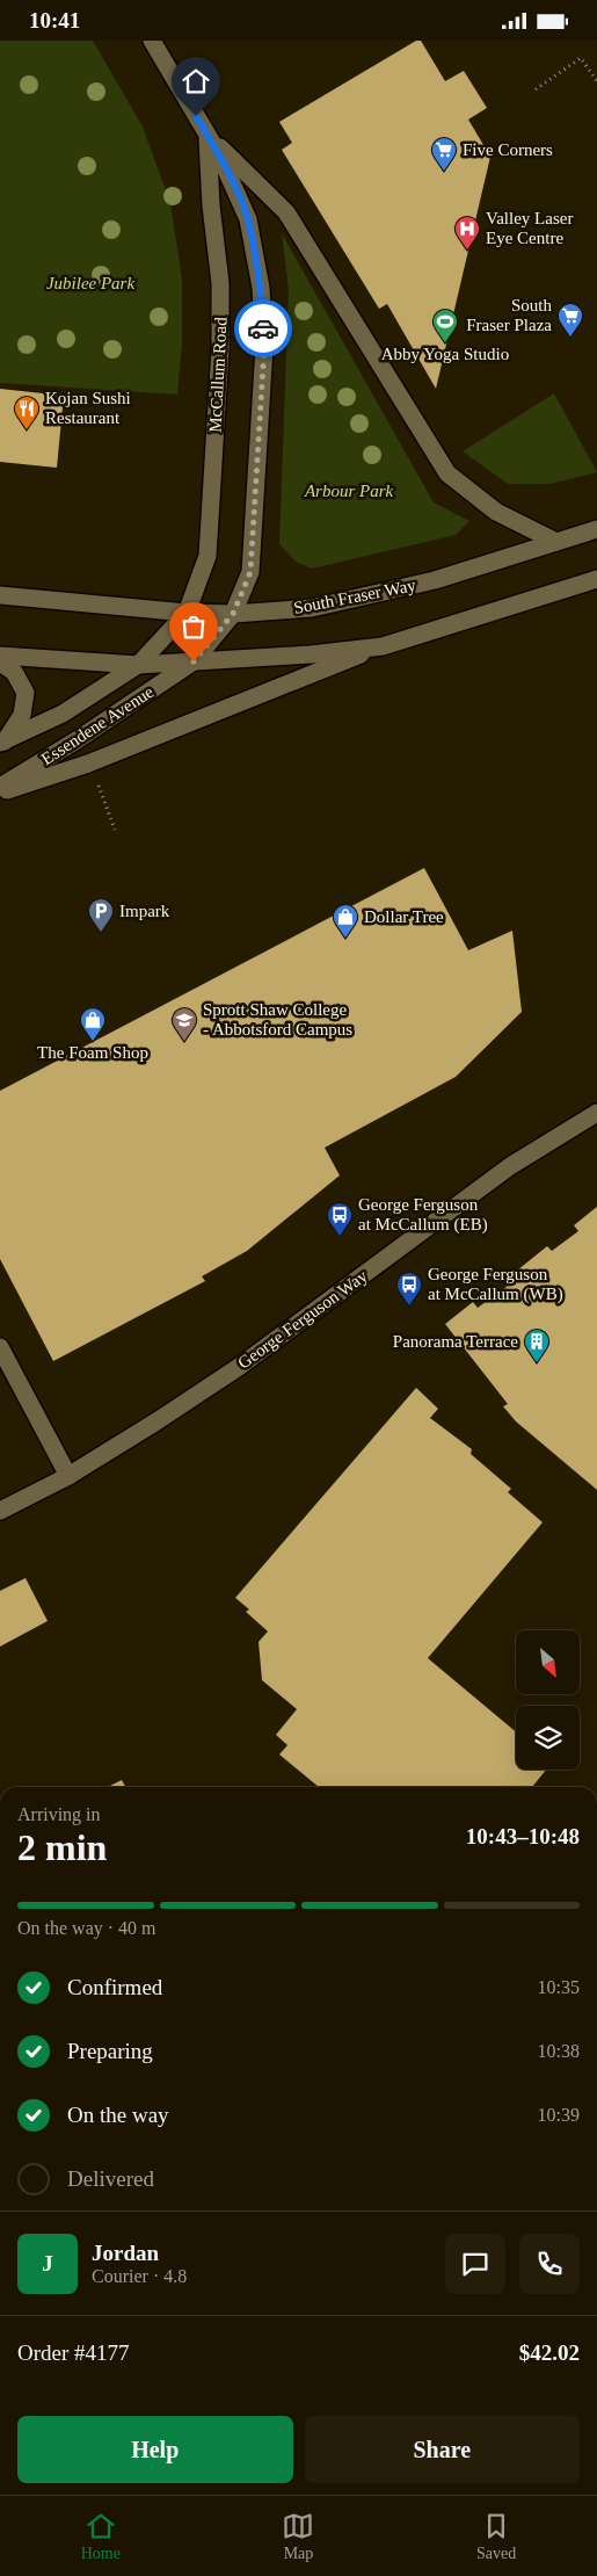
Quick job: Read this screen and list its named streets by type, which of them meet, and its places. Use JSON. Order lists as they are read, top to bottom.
{
  "streets": {
    "main road": [
      "McCallum Road",
      "South Fraser Way",
      "Essendene Avenue",
      "George Ferguson Way"
    ]
  },
  "crossings": [
    ["McCallum Road", "South Fraser Way"],
    ["McCallum Road", "Essendene Avenue"],
    ["South Fraser Way", "Essendene Avenue"]
  ],
  "parks": ["Jubilee Park", "Arbour Park"],
  "places": {
    "supermarket": ["Five Corners", "South Fraser Plaza"],
    "hospital": ["Valley Laser Eye Centre"],
    "sports": ["Abby Yoga Studio"],
    "restaurant": ["Kojan Sushi Restaurant"],
    "parking": ["Impark"],
    "shop": ["Dollar Tree", "The Foam Shop"],
    "school or university": ["Sprott Shaw College - Abbotsford Campus"],
    "bus stop": ["George Ferguson at McCallum (EB)", "George Ferguson at McCallum (WB)"],
    "building": ["Panorama Terrace"]
  },
  "north": "bottom right",
  "page": {
    "status": "10:41",
    "heading": ["2 min", "Arriving in", "10:43–10:48"],
    "panel": [
      "Jordan",
      "Courier · 4.8",
      "Order #4177",
      "$42.02"
    ],
    "bar": "On the way · 40 m",
    "list": [
      ["Confirmed", "10:35"],
      ["Preparing", "10:38"],
      ["On the way", "10:39"],
      "Delivered"
    ],
    "round": "J",
    "buttons": ["Help", "Share"],
    "tabs": ["Home", "Map", "Saved"]
  }
}
